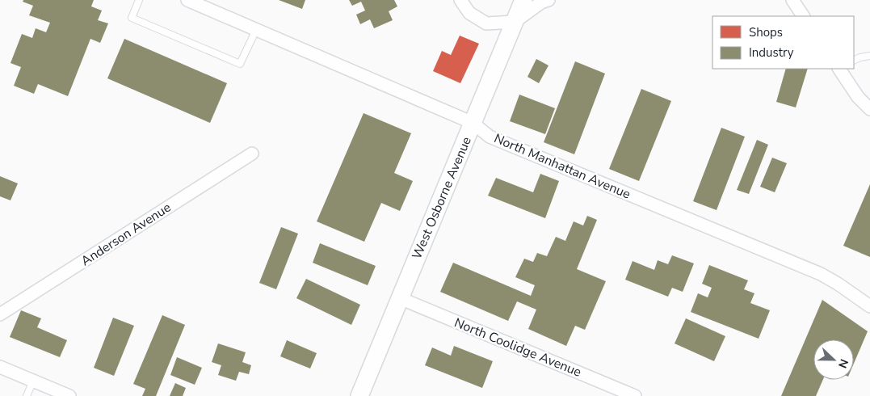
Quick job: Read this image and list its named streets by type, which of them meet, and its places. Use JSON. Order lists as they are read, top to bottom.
{
  "streets": {
    "street": [
      "North Manhattan Avenue",
      "West Osborne Avenue",
      "Anderson Avenue",
      "North Coolidge Avenue"
    ]
  },
  "crossings": [
    ["North Manhattan Avenue", "West Osborne Avenue"],
    ["West Osborne Avenue", "North Coolidge Avenue"]
  ],
  "legend": ["Shops", "Industry"],
  "north": "right"
}
